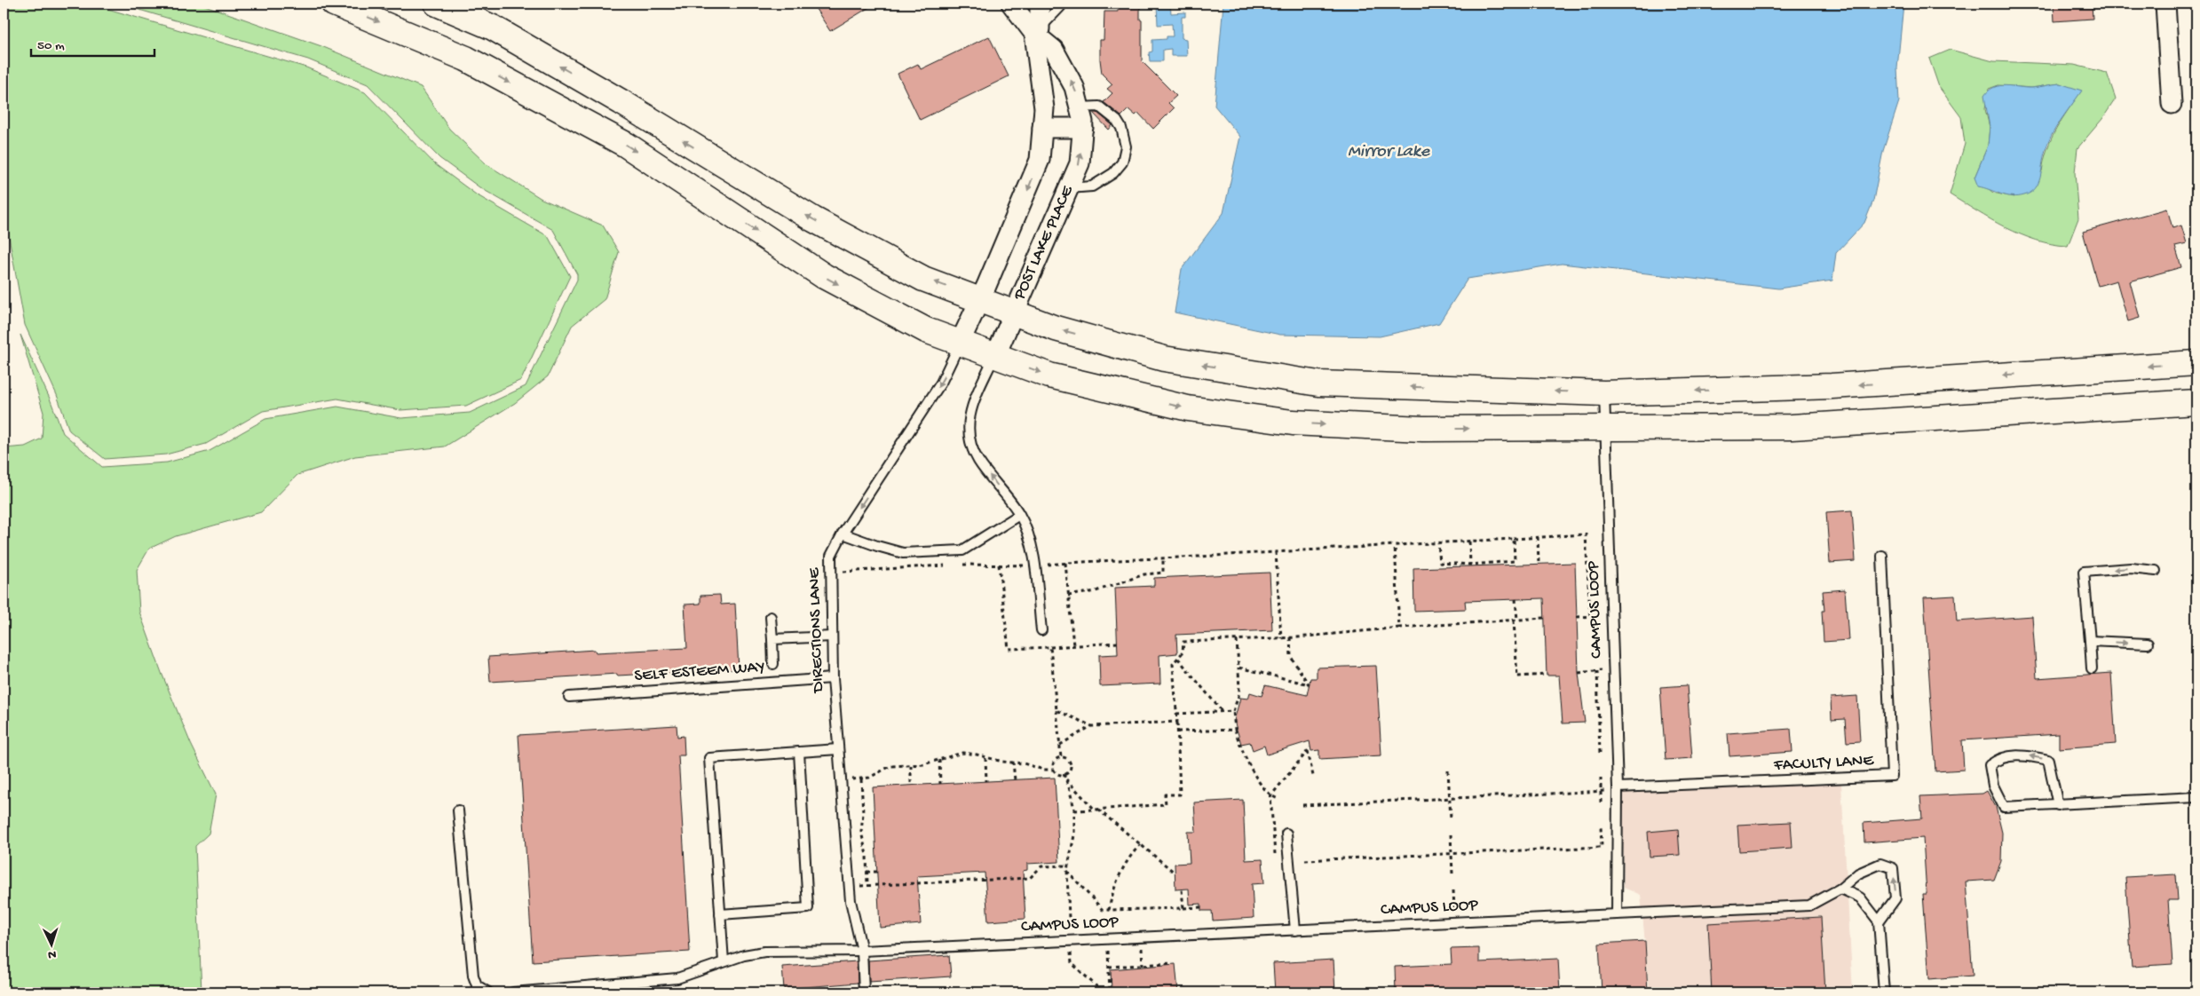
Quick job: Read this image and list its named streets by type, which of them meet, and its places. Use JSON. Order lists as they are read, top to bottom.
{
  "streets": {
    "street": ["POST LAKE PLACE"],
    "lane": [
      "CAMPUS LOOP",
      "DIRECTIONS LANE",
      "SELF ESTEEM WAY",
      "FACULTY LANE"
    ]
  },
  "crossings": [
    ["POST LAKE PLACE", "DIRECTIONS LANE"],
    ["CAMPUS LOOP", "DIRECTIONS LANE"],
    ["CAMPUS LOOP", "FACULTY LANE"],
    ["DIRECTIONS LANE", "SELF ESTEEM WAY"]
  ],
  "water": ["Mirror Lake"],
  "scale_bar": "50 m",
  "north": "bottom"
}
